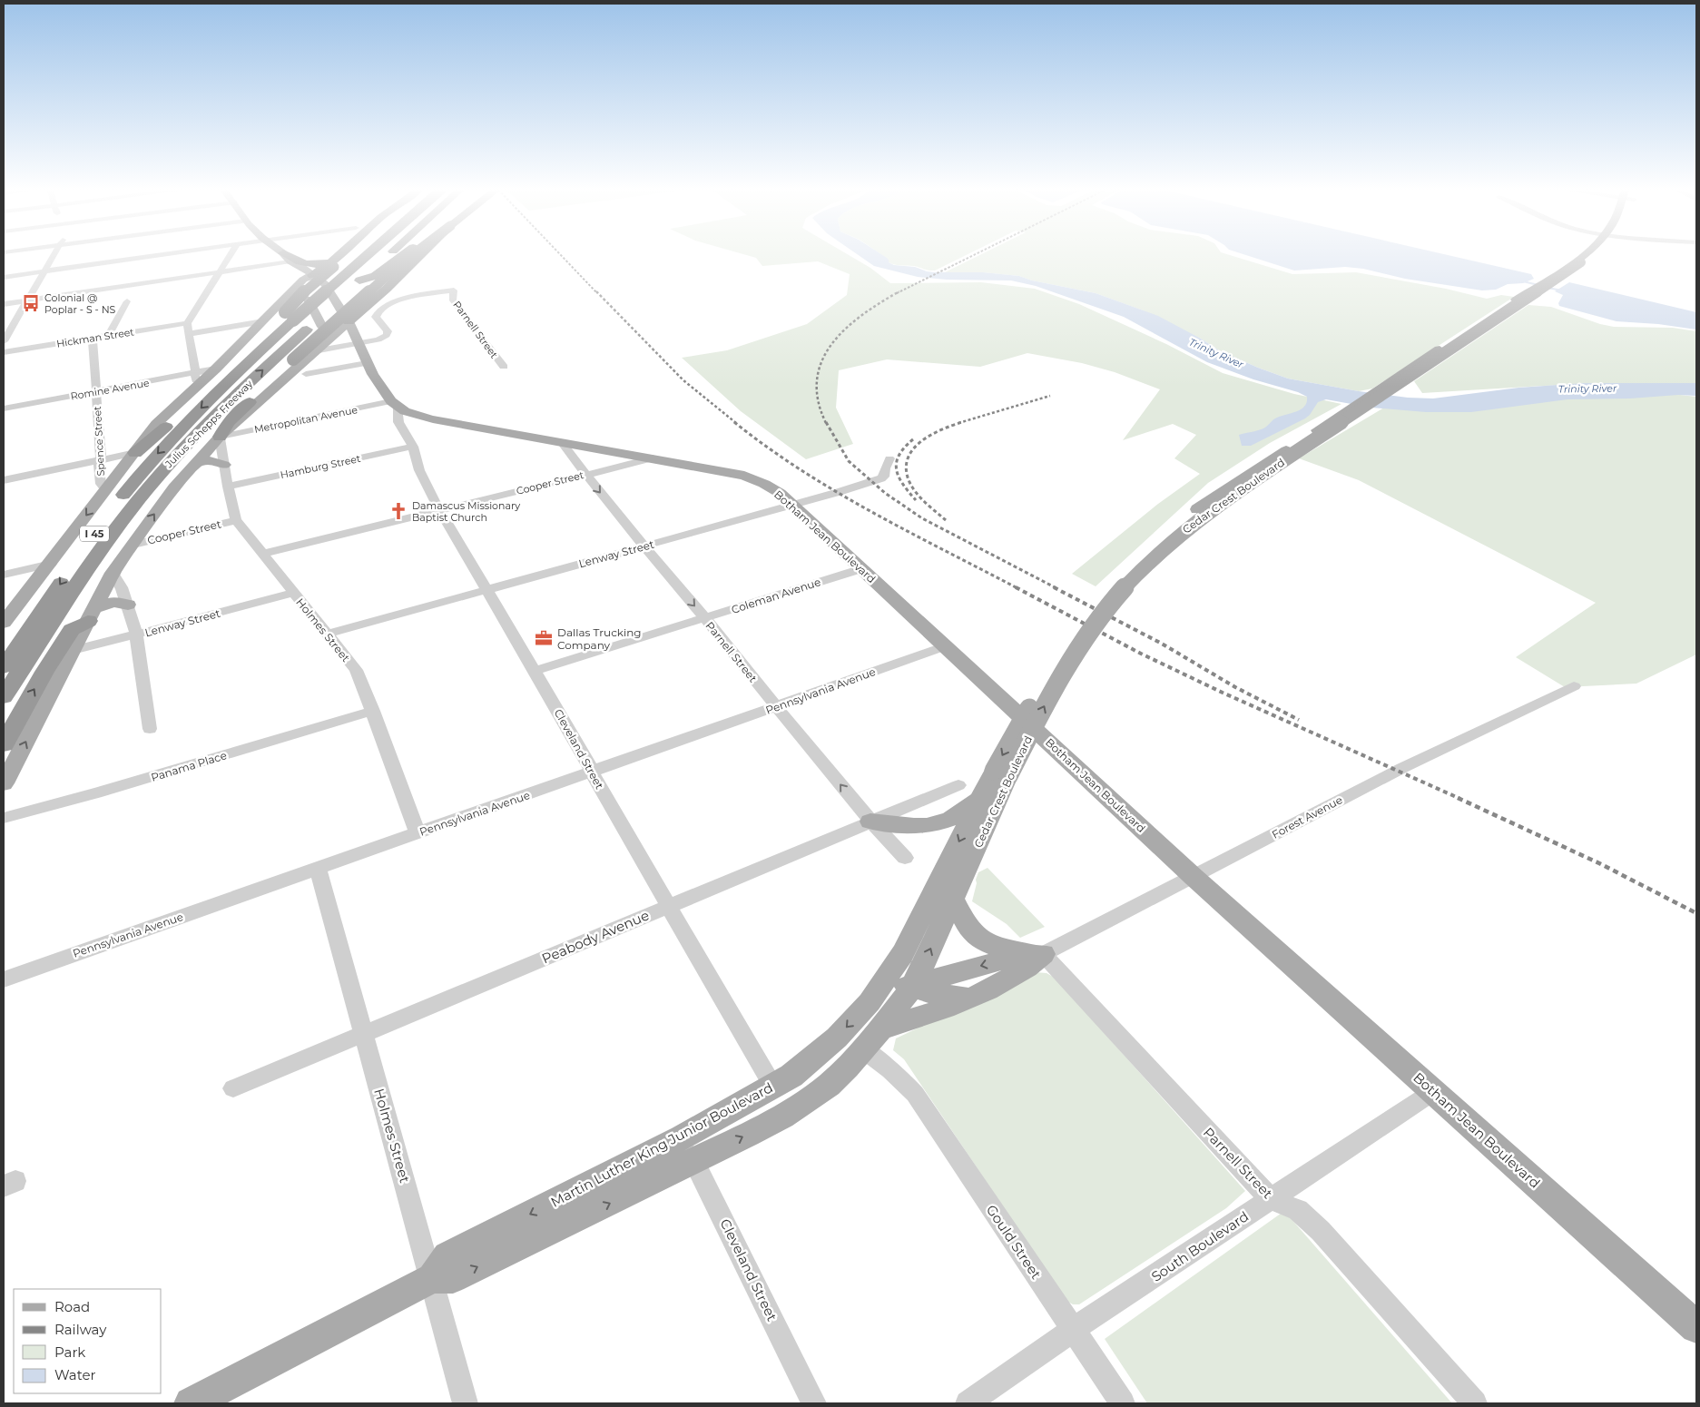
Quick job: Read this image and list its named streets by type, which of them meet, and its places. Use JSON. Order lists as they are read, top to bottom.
{
  "streets": {
    "highway": ["Julius Schepps Freeway", "I 45"],
    "main road": ["Cedar Crest Boulevard", "Botham Jean Boulevard", "Martin Luther King Junior Boulevard"],
    "street": [
      "Parnell Street",
      "Hickman Street",
      "Romine Avenue",
      "Metropolitan Avenue",
      "Spence Street",
      "Hamburg Street",
      "Cooper Street",
      "Lenway Street",
      "Coleman Avenue",
      "Holmes Street",
      "Pennsylvania Avenue",
      "Cleveland Street",
      "Panama Place",
      "Forest Avenue",
      "Peabody Avenue",
      "Gould Street",
      "South Boulevard"
    ]
  },
  "crossings": [
    ["Parnell Street", "Cooper Street"],
    ["Parnell Street", "Botham Jean Boulevard"],
    ["Parnell Street", "Lenway Street"],
    ["Parnell Street", "Coleman Avenue"],
    ["Parnell Street", "Pennsylvania Avenue"],
    ["Parnell Street", "Forest Avenue"],
    ["Parnell Street", "Peabody Avenue"],
    ["Parnell Street", "South Boulevard"],
    ["Hickman Street", "Spence Street"],
    ["Romine Avenue", "Spence Street"],
    ["Metropolitan Avenue", "Julius Schepps Freeway"],
    ["Metropolitan Avenue", "Botham Jean Boulevard"],
    ["Metropolitan Avenue", "Holmes Street"],
    ["Metropolitan Avenue", "Cleveland Street"],
    ["Julius Schepps Freeway", "Cooper Street"],
    ["Julius Schepps Freeway", "Lenway Street"],
    ["Julius Schepps Freeway", "Holmes Street"],
    ["Hamburg Street", "Holmes Street"],
    ["Hamburg Street", "Cleveland Street"],
    ["Cooper Street", "Botham Jean Boulevard"],
    ["Cooper Street", "Holmes Street"],
    ["Cooper Street", "Cleveland Street"],
    ["Cedar Crest Boulevard", "Martin Luther King Junior Boulevard"],
    ["Cedar Crest Boulevard", "Gould Street"],
    ["Botham Jean Boulevard", "Lenway Street"],
    ["Botham Jean Boulevard", "Coleman Avenue"],
    ["Botham Jean Boulevard", "Pennsylvania Avenue"],
    ["Botham Jean Boulevard", "Cleveland Street"],
    ["Botham Jean Boulevard", "Forest Avenue"],
    ["Botham Jean Boulevard", "South Boulevard"],
    ["Lenway Street", "Holmes Street"],
    ["Lenway Street", "Cleveland Street"],
    ["Coleman Avenue", "Cleveland Street"],
    ["Holmes Street", "Pennsylvania Avenue"],
    ["Holmes Street", "Panama Place"],
    ["Holmes Street", "Peabody Avenue"],
    ["Holmes Street", "Martin Luther King Junior Boulevard"],
    ["Pennsylvania Avenue", "Cleveland Street"],
    ["Cleveland Street", "Peabody Avenue"],
    ["Cleveland Street", "Martin Luther King Junior Boulevard"],
    ["Martin Luther King Junior Boulevard", "Gould Street"],
    ["Gould Street", "South Boulevard"]
  ],
  "water": ["Trinity River"],
  "places": {
    "bus stop": ["Colonial @ Poplar - S - NS"],
    "church": ["Damascus Missionary Baptist Church"],
    "office": ["Dallas Trucking Company"]
  },
  "legend": [
    "Road",
    "Railway",
    "Park",
    "Water"
  ]
}
